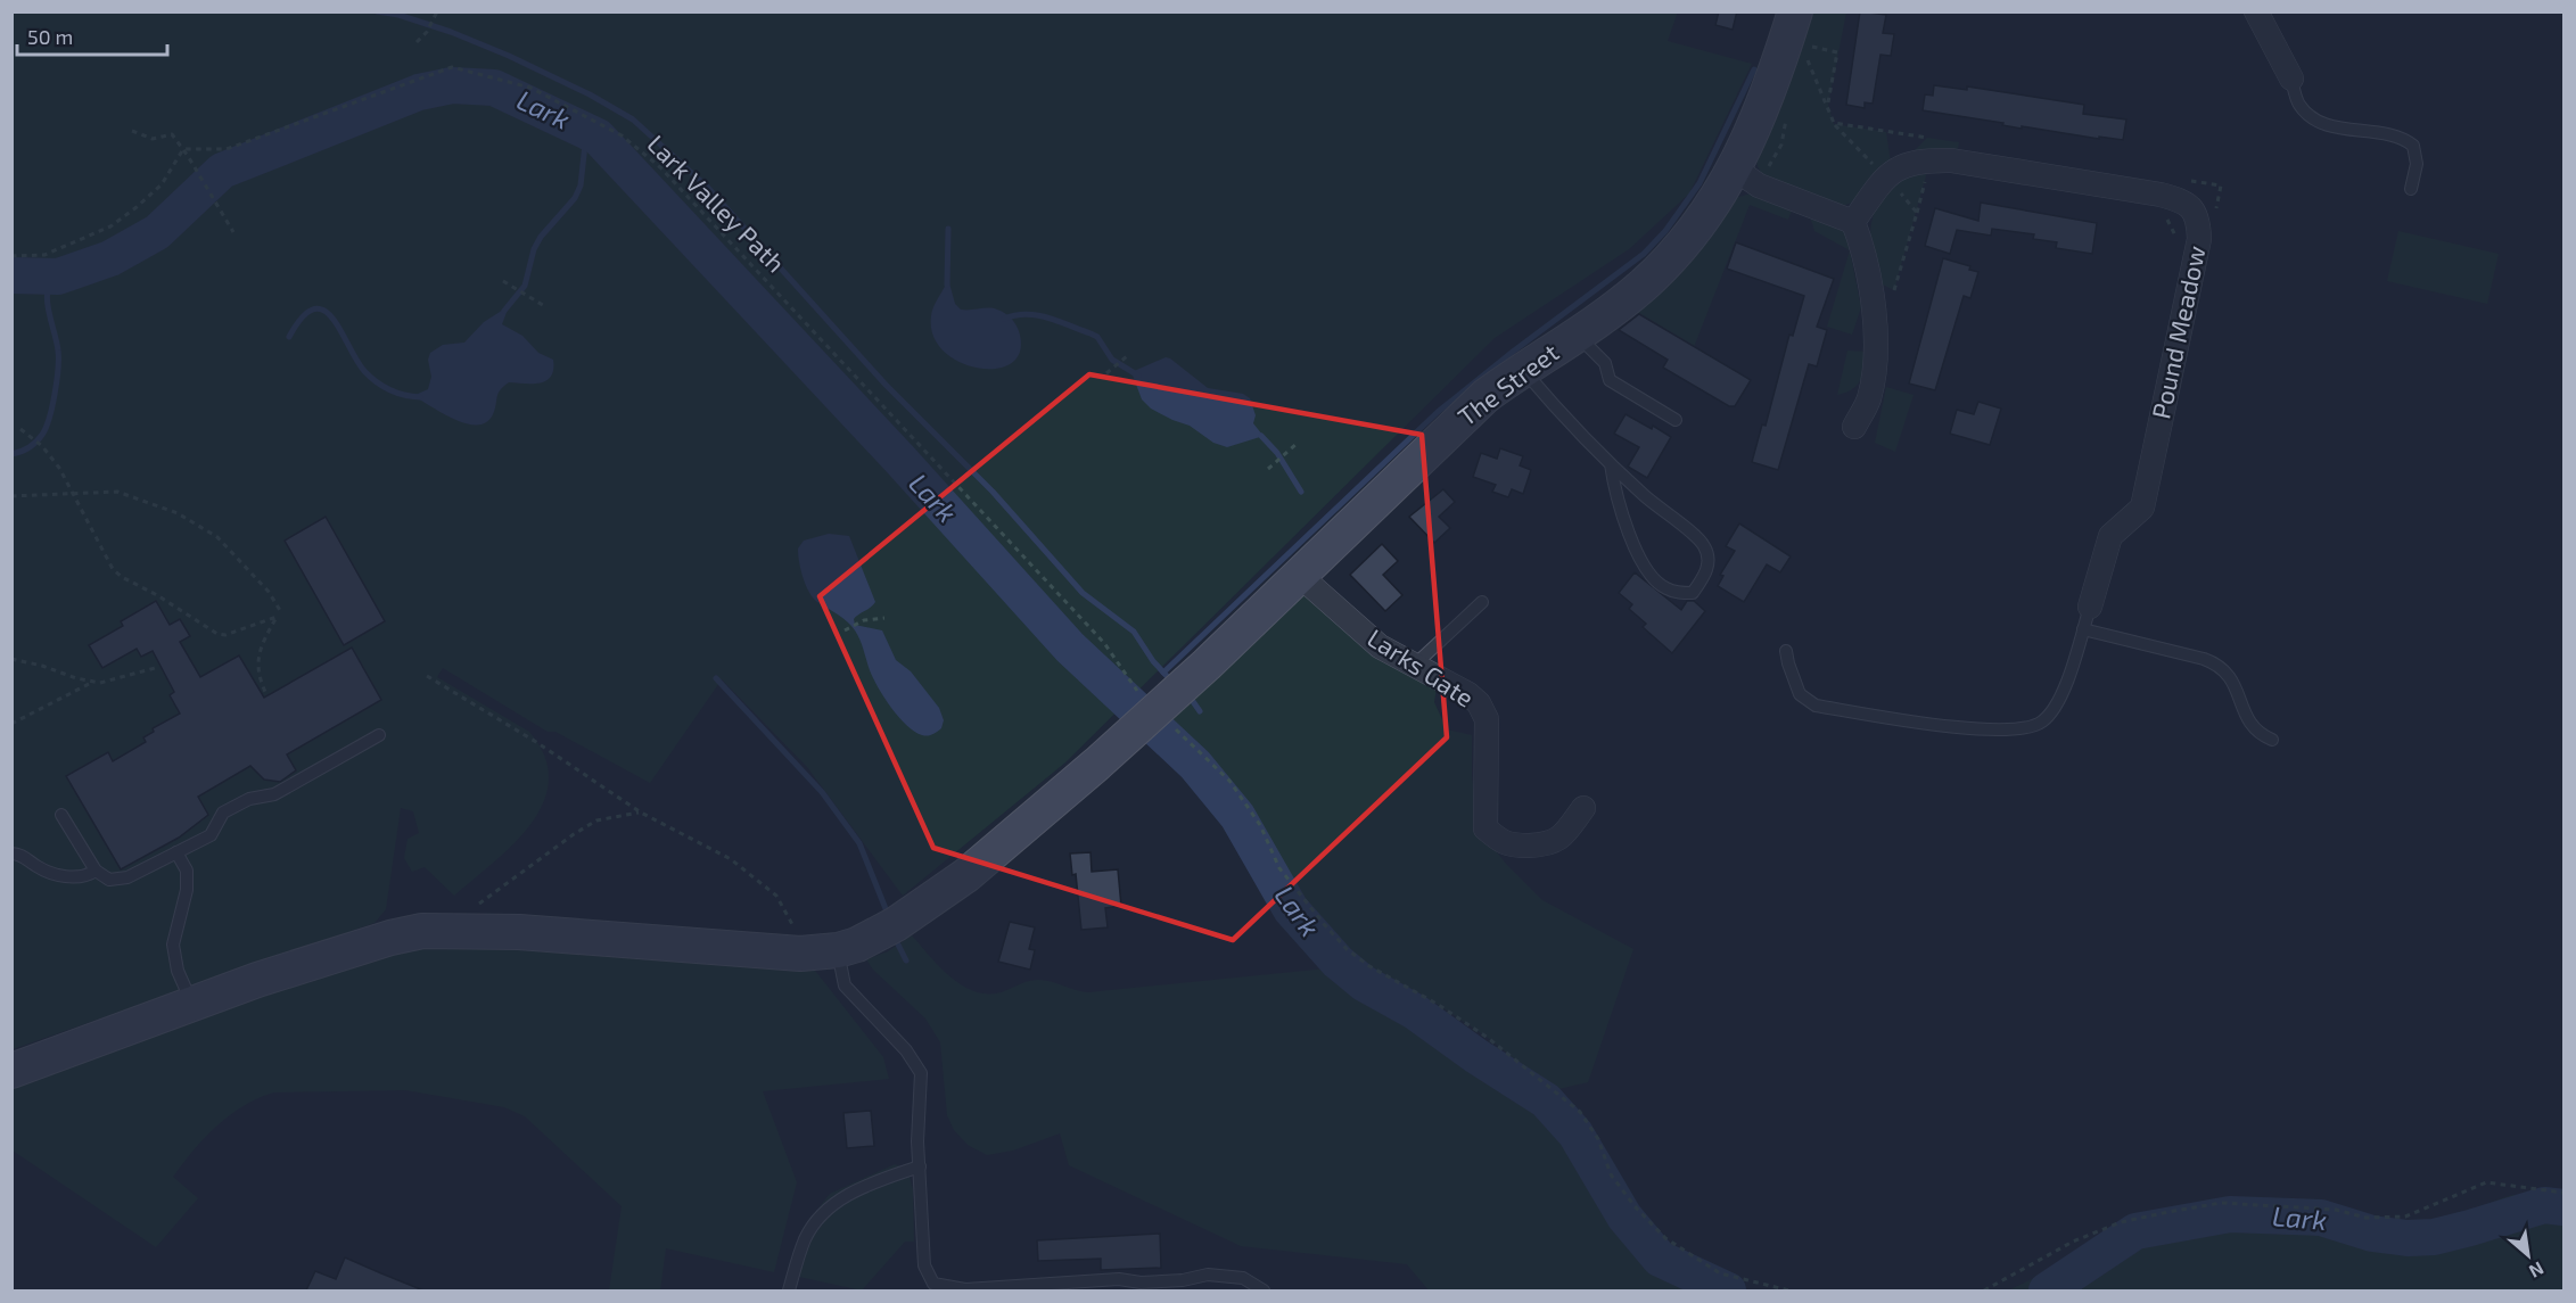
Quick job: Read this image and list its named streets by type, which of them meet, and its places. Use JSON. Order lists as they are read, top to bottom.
{
  "streets": {
    "main road": ["The Street"],
    "street": ["Pound Meadow", "Larks Gate"],
    "path": ["Lark Valley Path"]
  },
  "crossings": [
    ["Lark Valley Path", "The Street"],
    ["The Street", "Larks Gate"]
  ],
  "water": ["Lark"],
  "scale_bar": "50 m",
  "north": "bottom right"
}
